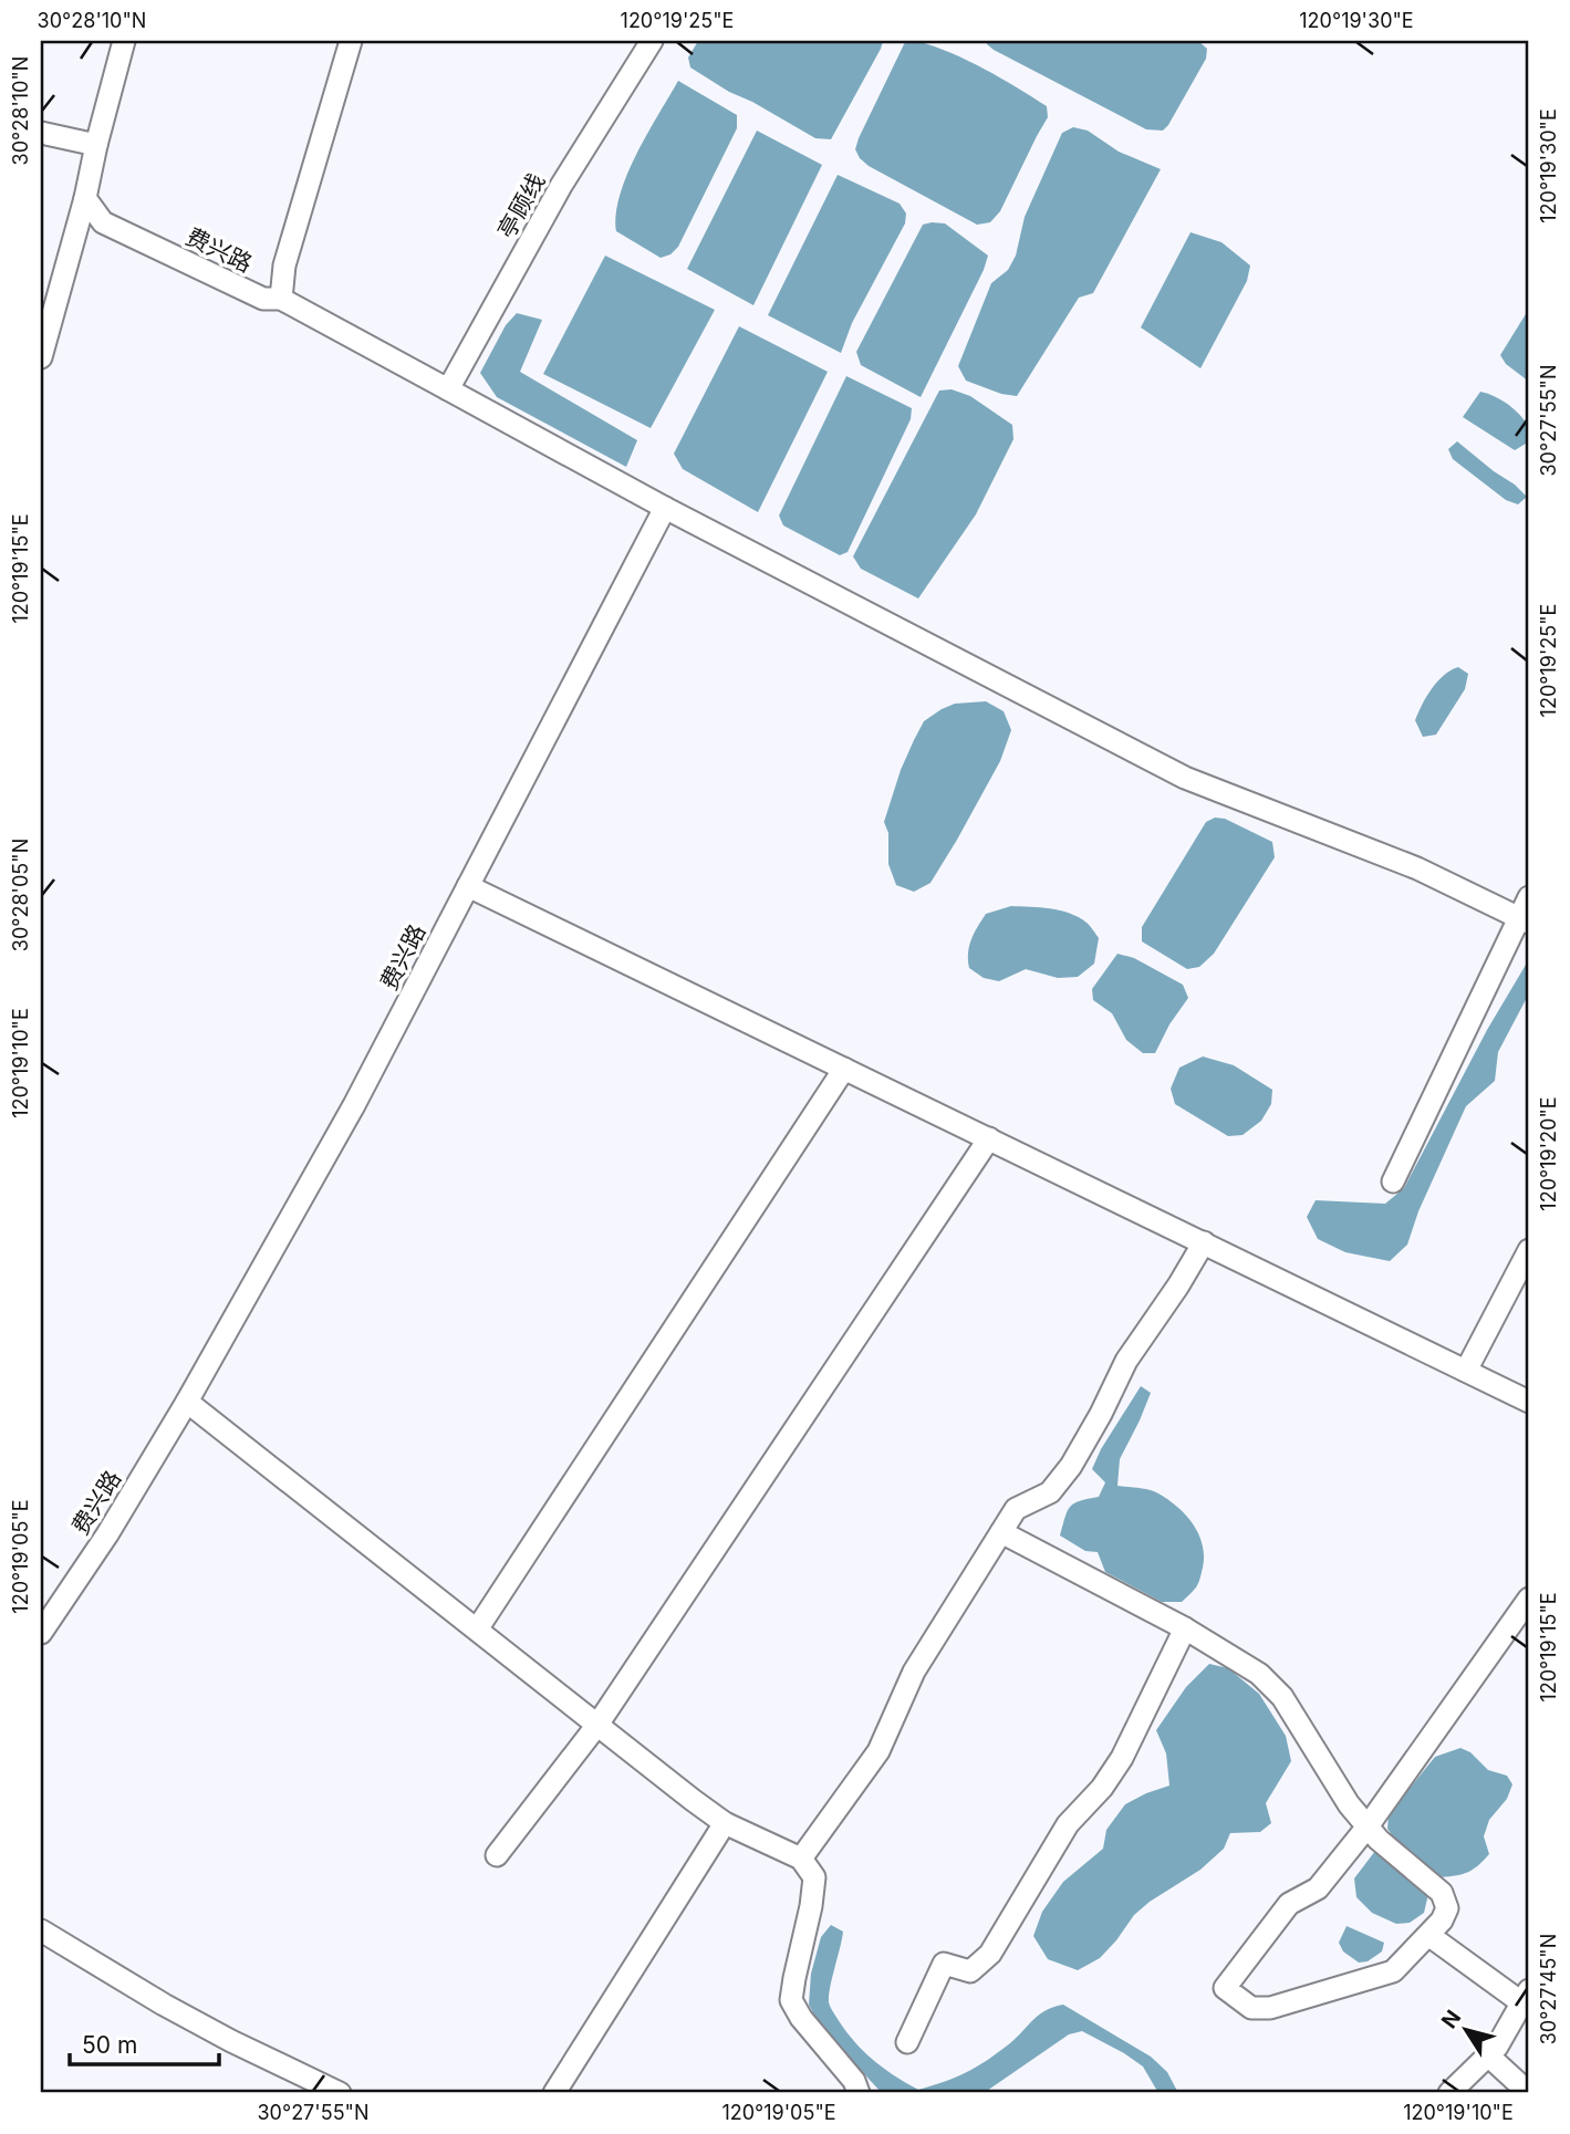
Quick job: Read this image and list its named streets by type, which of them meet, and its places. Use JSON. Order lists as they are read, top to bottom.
{
  "streets": {
    "street": ["亭顾线", "费兴路"]
  },
  "crossings": [
    ["亭顾线", "费兴路"]
  ],
  "scale_bar": "50 m",
  "north": "top left",
  "coordinates": [
    "30°28'10\"N",
    "120°19'25\"E",
    "120°19'30\"E",
    "30°27'55\"N",
    "120°19'15\"E",
    "30°28'05\"N",
    "120°19'10\"E",
    "120°19'20\"E",
    "120°19'05\"E",
    "30°27'45\"N"
  ]
}
